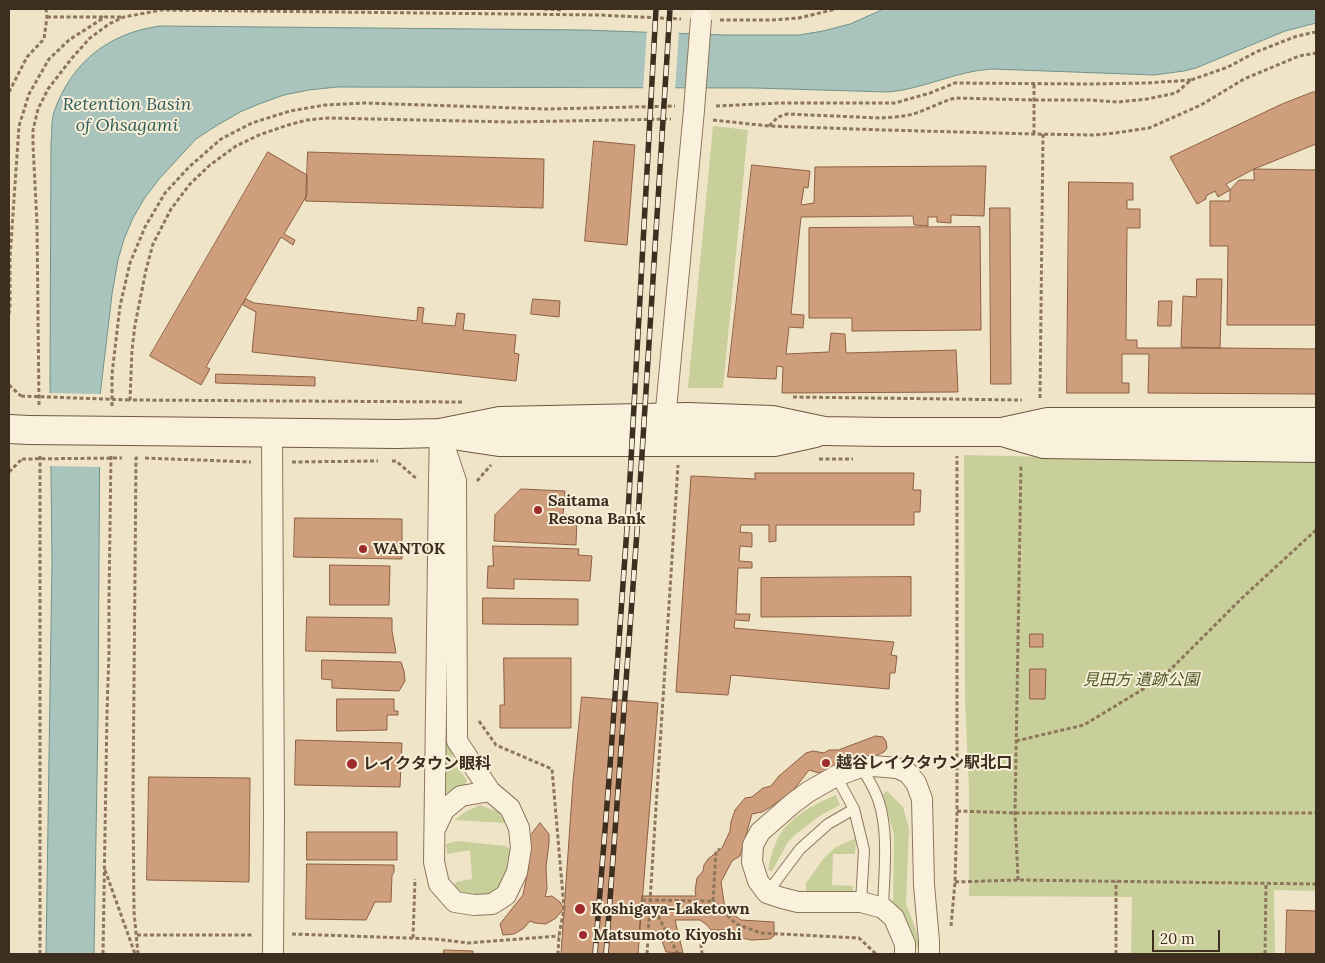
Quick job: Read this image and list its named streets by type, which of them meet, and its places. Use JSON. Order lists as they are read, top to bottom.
{
  "water": ["Retention Basin of Ohsagami"],
  "parks": ["見田方 遺跡公園"],
  "places": [
    "Saitama Resona Bank",
    "WANTOK",
    "越谷レイクタウン駅北口",
    "レイクタウン眼科",
    "Koshigaya-Laketown",
    "Matsumoto Kiyoshi"
  ],
  "scale_bar": "20 m"
}
